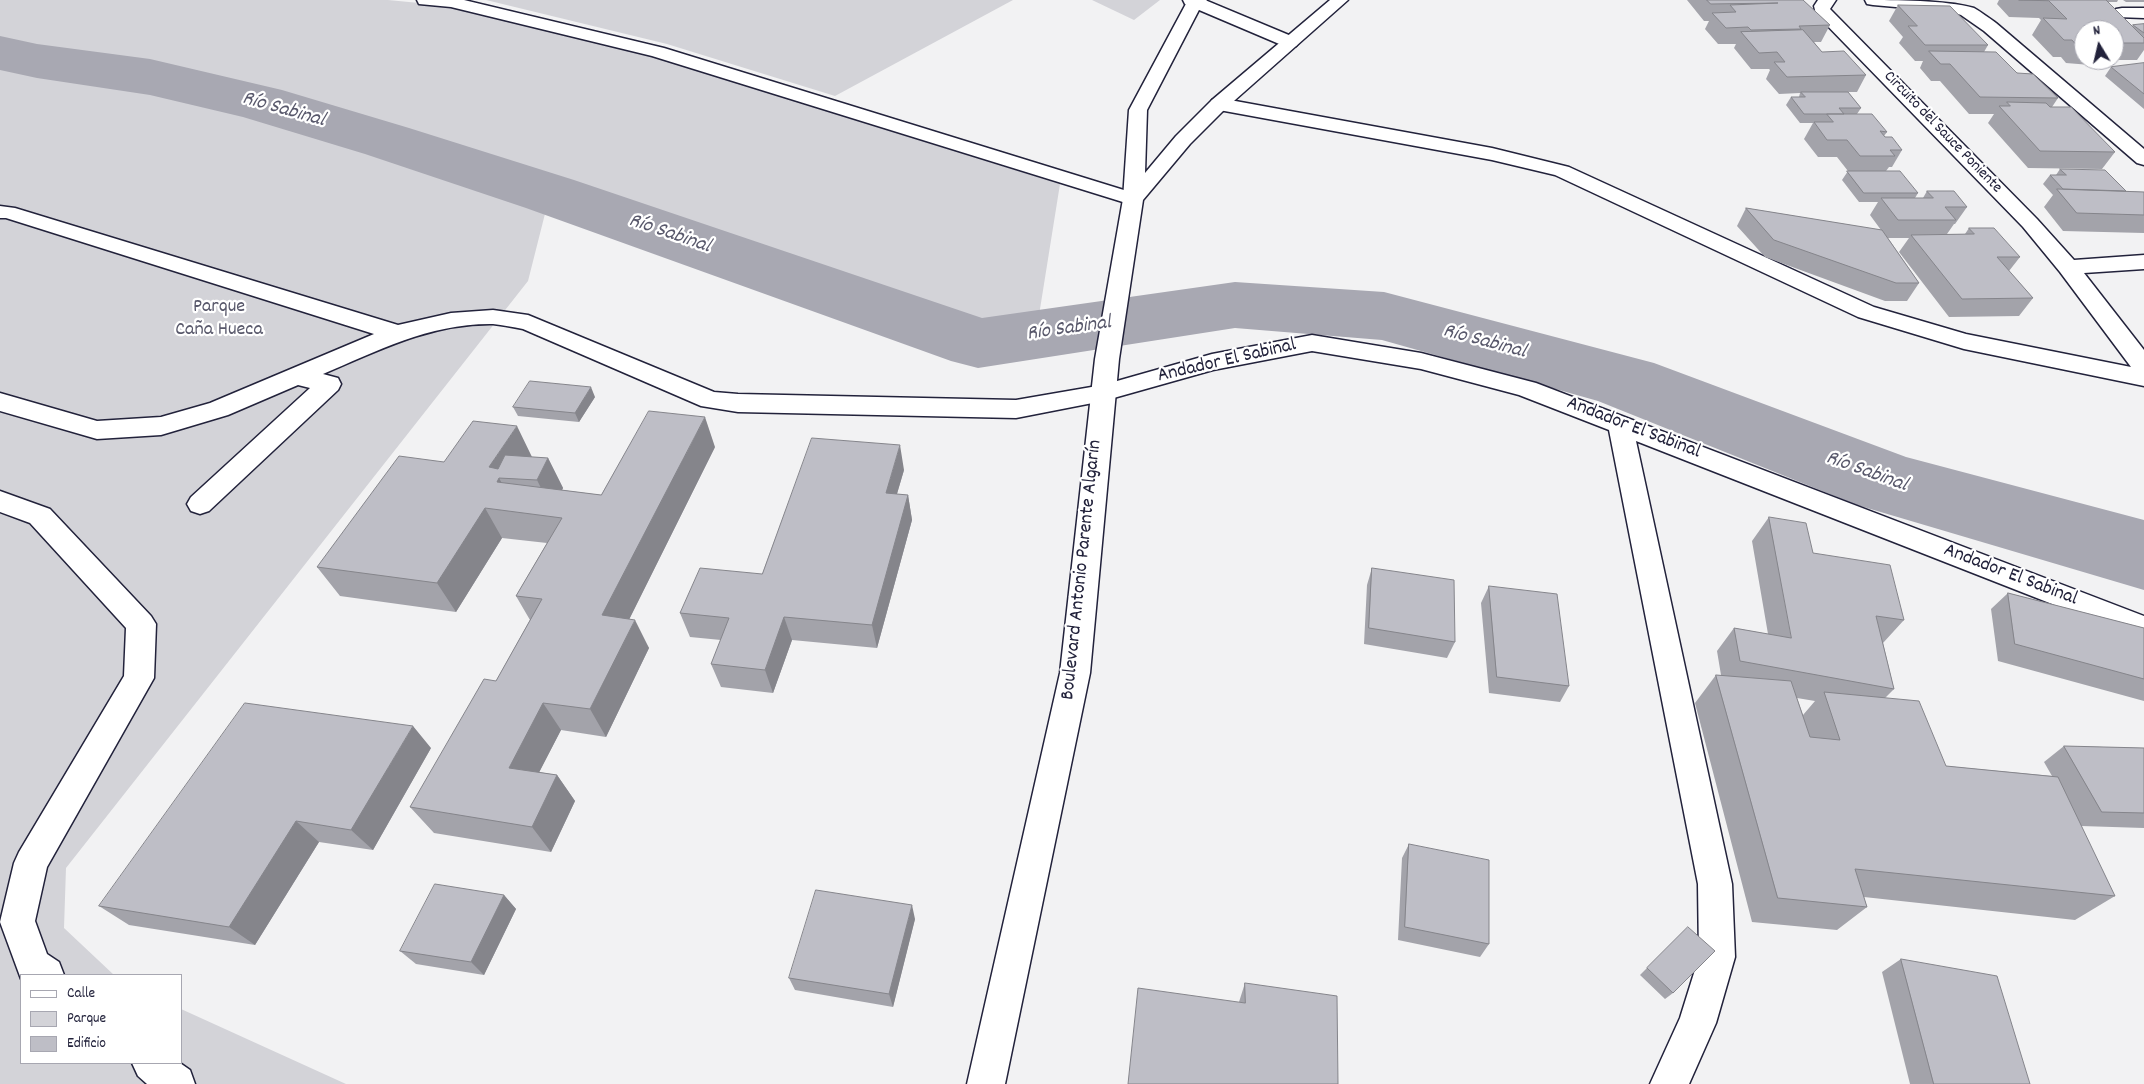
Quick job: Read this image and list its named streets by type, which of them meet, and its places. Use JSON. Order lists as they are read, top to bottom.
{
  "streets": {
    "street": ["Circuito del Sauce Poniente", "Andador El Sabinal", "Boulevard Antonio Parente Algarín"]
  },
  "crossings": [
    ["Andador El Sabinal", "Boulevard Antonio Parente Algarín"]
  ],
  "water": ["Río Sabinal"],
  "parks": ["Parque Caña Hueca"],
  "legend": ["Calle", "Parque", "Edificio"],
  "north": "top"
}
